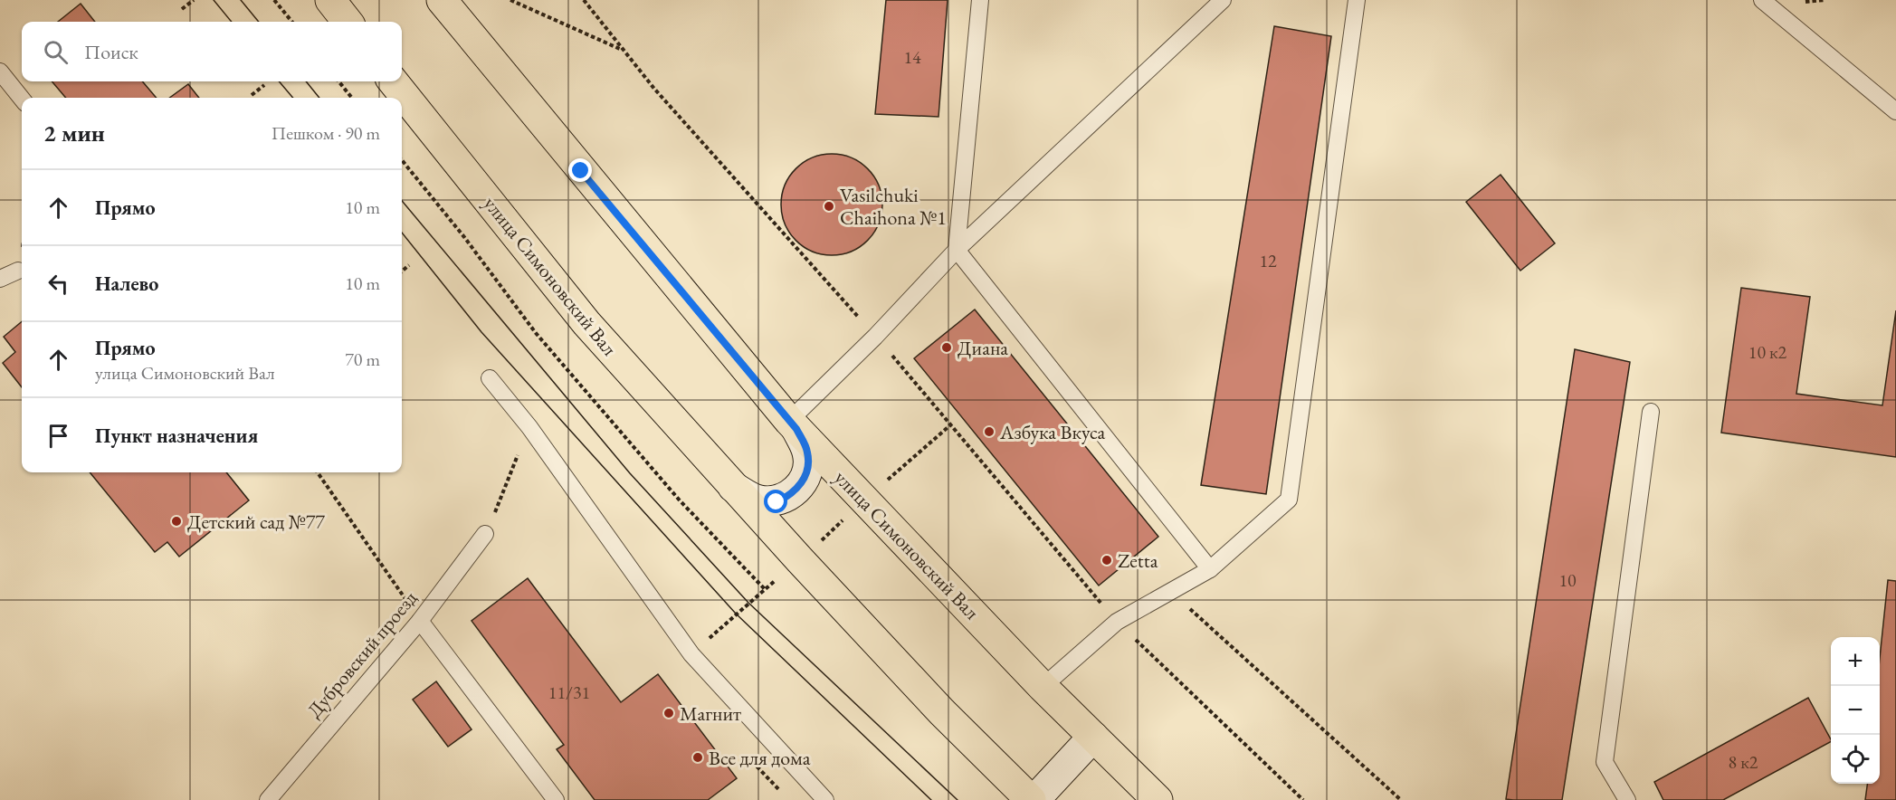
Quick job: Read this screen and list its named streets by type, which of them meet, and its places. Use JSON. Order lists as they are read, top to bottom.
{
  "streets": {
    "main road": ["улица Симоновский Вал"],
    "lane": ["Дубровский проезд"]
  },
  "places": [
    "Vasilchuki Chaihona №1",
    "Диана",
    "Азбука Вкуса",
    "Детский сад №77",
    "Zetta",
    "Магнит",
    "Все для дома"
  ],
  "house_numbers": [
    "14",
    "12",
    "10 к2",
    "10",
    "11/31",
    "8 к2"
  ],
  "page": {
    "search": "Поиск",
    "heading": ["2 мин", "Пешком · 90 m"],
    "list": [
      ["Прямо", "10 m"],
      ["Налево", "10 m"],
      ["Прямо", "улица Симоновский Вал", "70 m"],
      "Пункт назначения"
    ],
    "map_buttons": ["+", "−"]
  }
}
